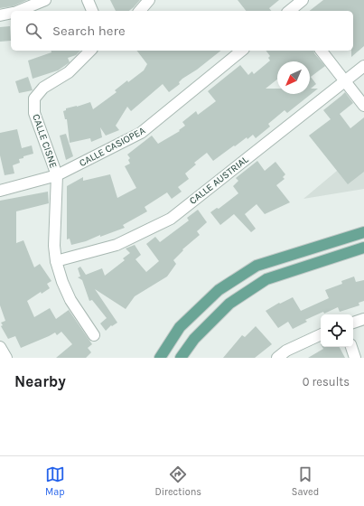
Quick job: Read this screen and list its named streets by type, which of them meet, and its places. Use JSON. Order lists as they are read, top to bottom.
{
  "streets": {
    "street": ["CALLE CISNE", "CALLE CASIOPEA", "CALLE AUSTRIAL"]
  },
  "crossings": [
    ["CALLE CISNE", "CALLE CASIOPEA"],
    ["CALLE CISNE", "CALLE AUSTRIAL"]
  ],
  "north": "bottom left",
  "page": {
    "search": "Search here",
    "heading": ["Nearby", "0 results"],
    "nav": ["Map", "Directions", "Saved"]
  }
}
